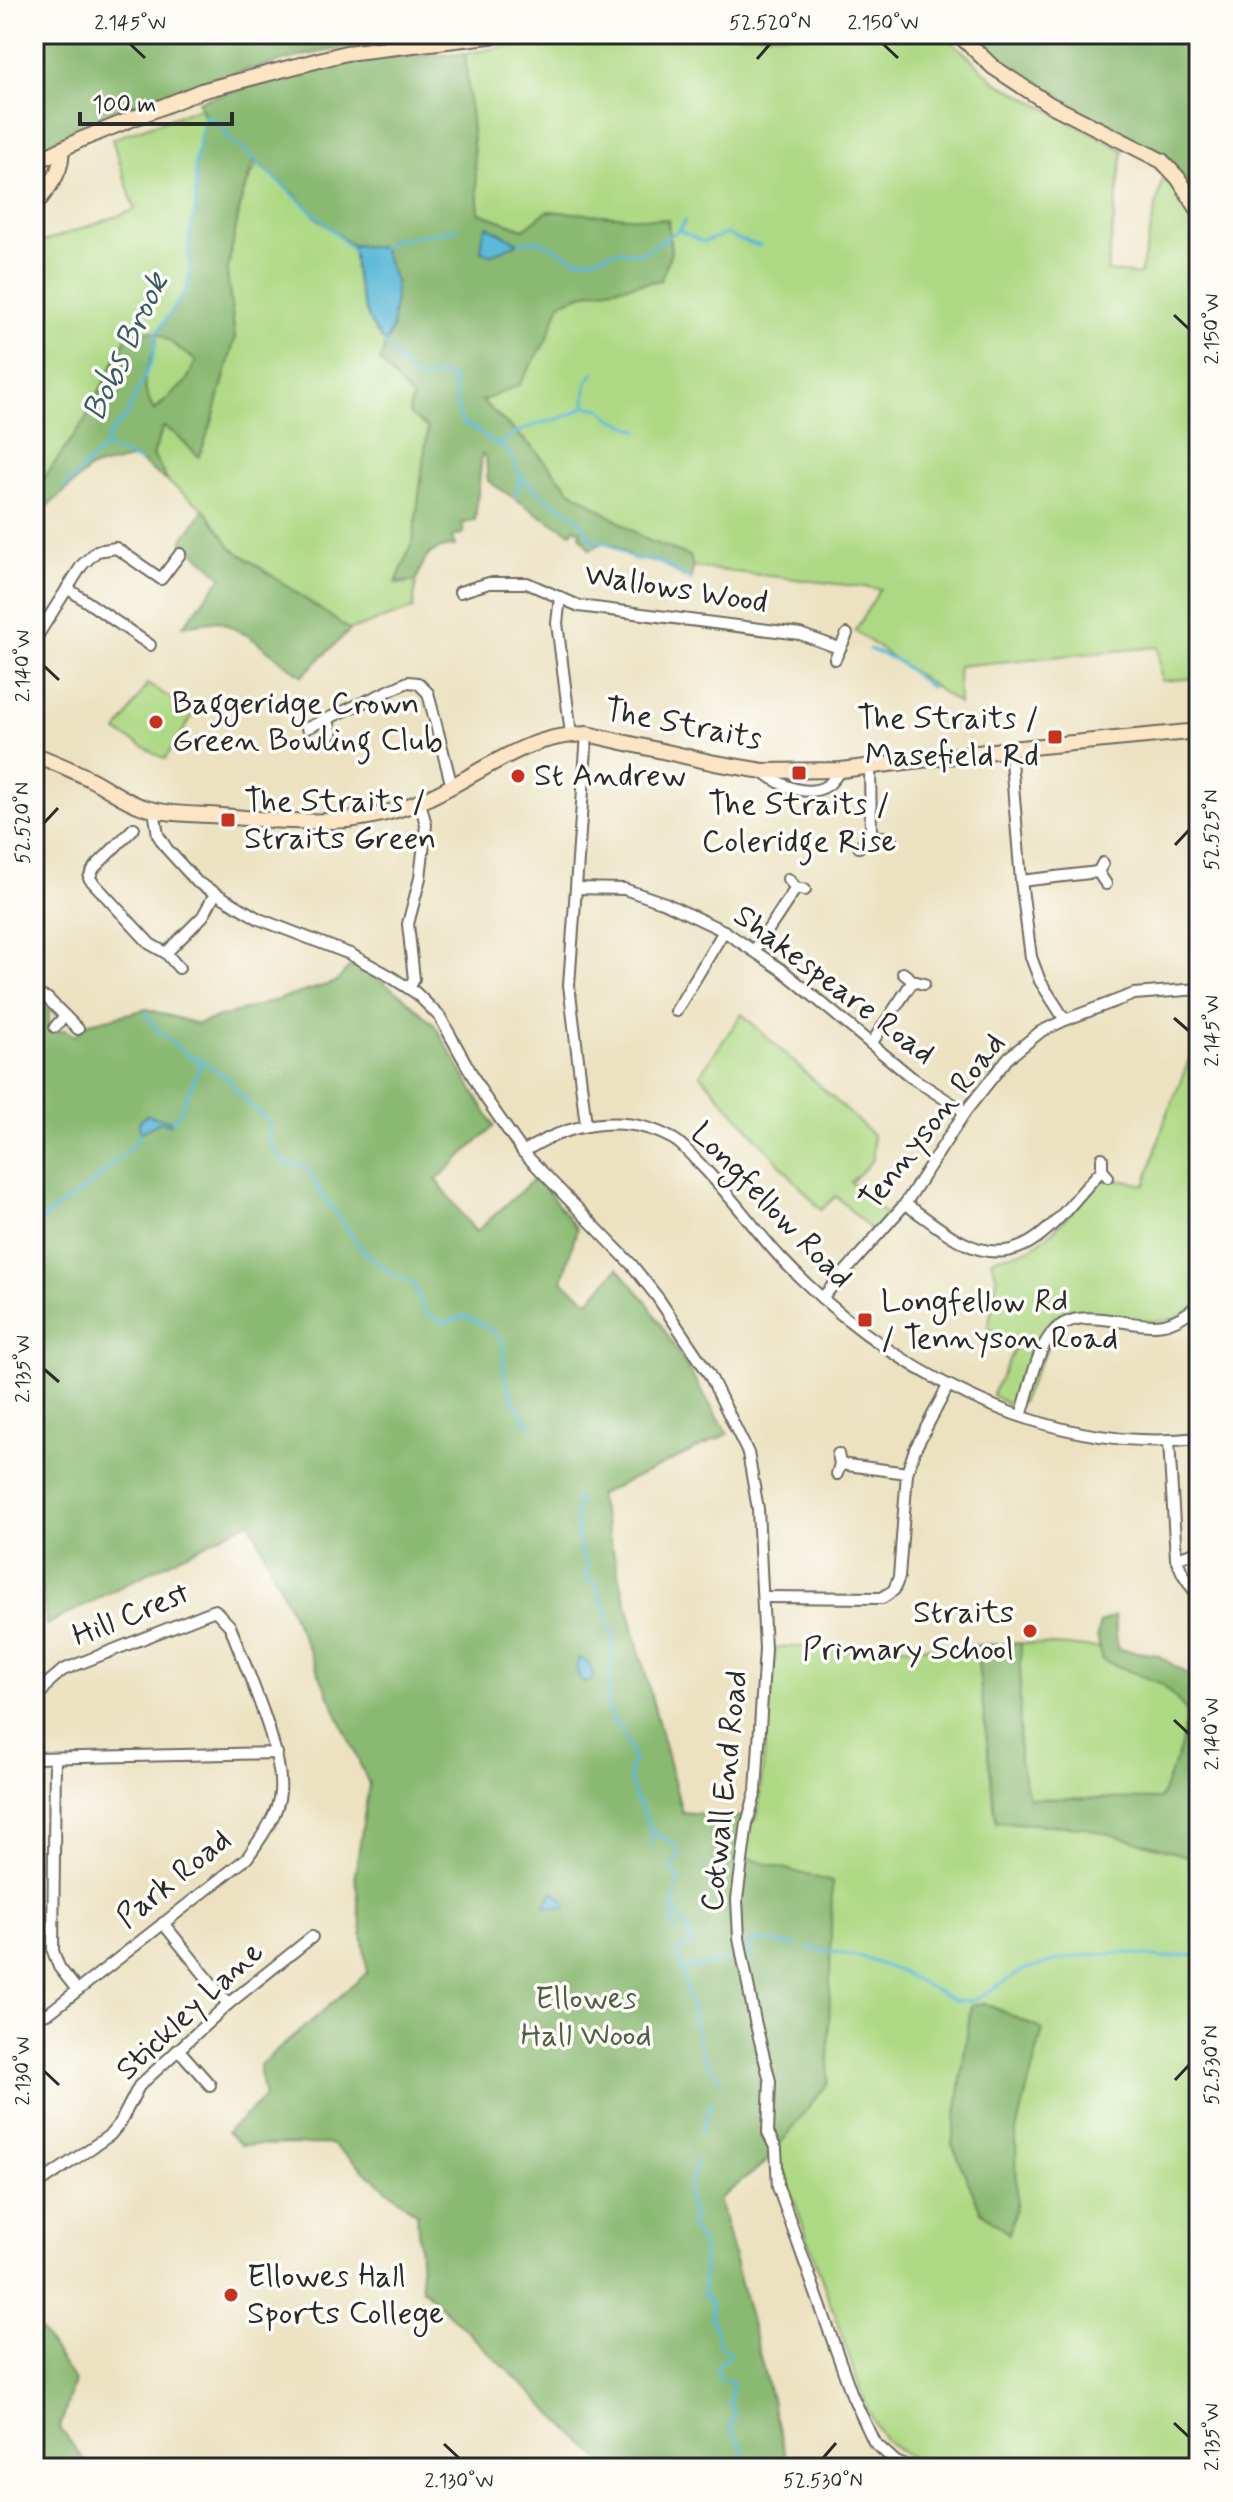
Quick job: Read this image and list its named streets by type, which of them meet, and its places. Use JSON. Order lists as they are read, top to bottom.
{
  "streets": {
    "street": [
      "Wallows Wood",
      "The Straits",
      "Shakespeare Road",
      "Tennyson Road",
      "Longfellow Road",
      "Hill Crest",
      "Cotwall End Road",
      "Park Road",
      "Stickley Lane"
    ]
  },
  "crossings": [
    ["The Straits", "Cotwall End Road"],
    ["Shakespeare Road", "Tennyson Road"],
    ["Tennyson Road", "Longfellow Road"],
    ["Longfellow Road", "Cotwall End Road"],
    ["Hill Crest", "Park Road"]
  ],
  "water": ["Bobs Brook"],
  "parks": ["Ellowes Hall Wood"],
  "places": {
    "other": [
      "Baggeridge Crown Green Bowling Club",
      "St Andrew",
      "Straits Primary School",
      "Ellowes Hall Sports College"
    ],
    "transit": [
      "The Straits / Masefield Rd",
      "The Straits / Coleridge Rise",
      "The Straits / Straits Green",
      "Longfellow Rd / Tennyson Road"
    ]
  },
  "scale_bar": "100 m",
  "coordinates": [
    "2.145°W",
    "52.520°N",
    "2.150°W",
    "2.140°W",
    "52.525°N",
    "2.135°W",
    "52.530°N",
    "2.130°W"
  ]
}
